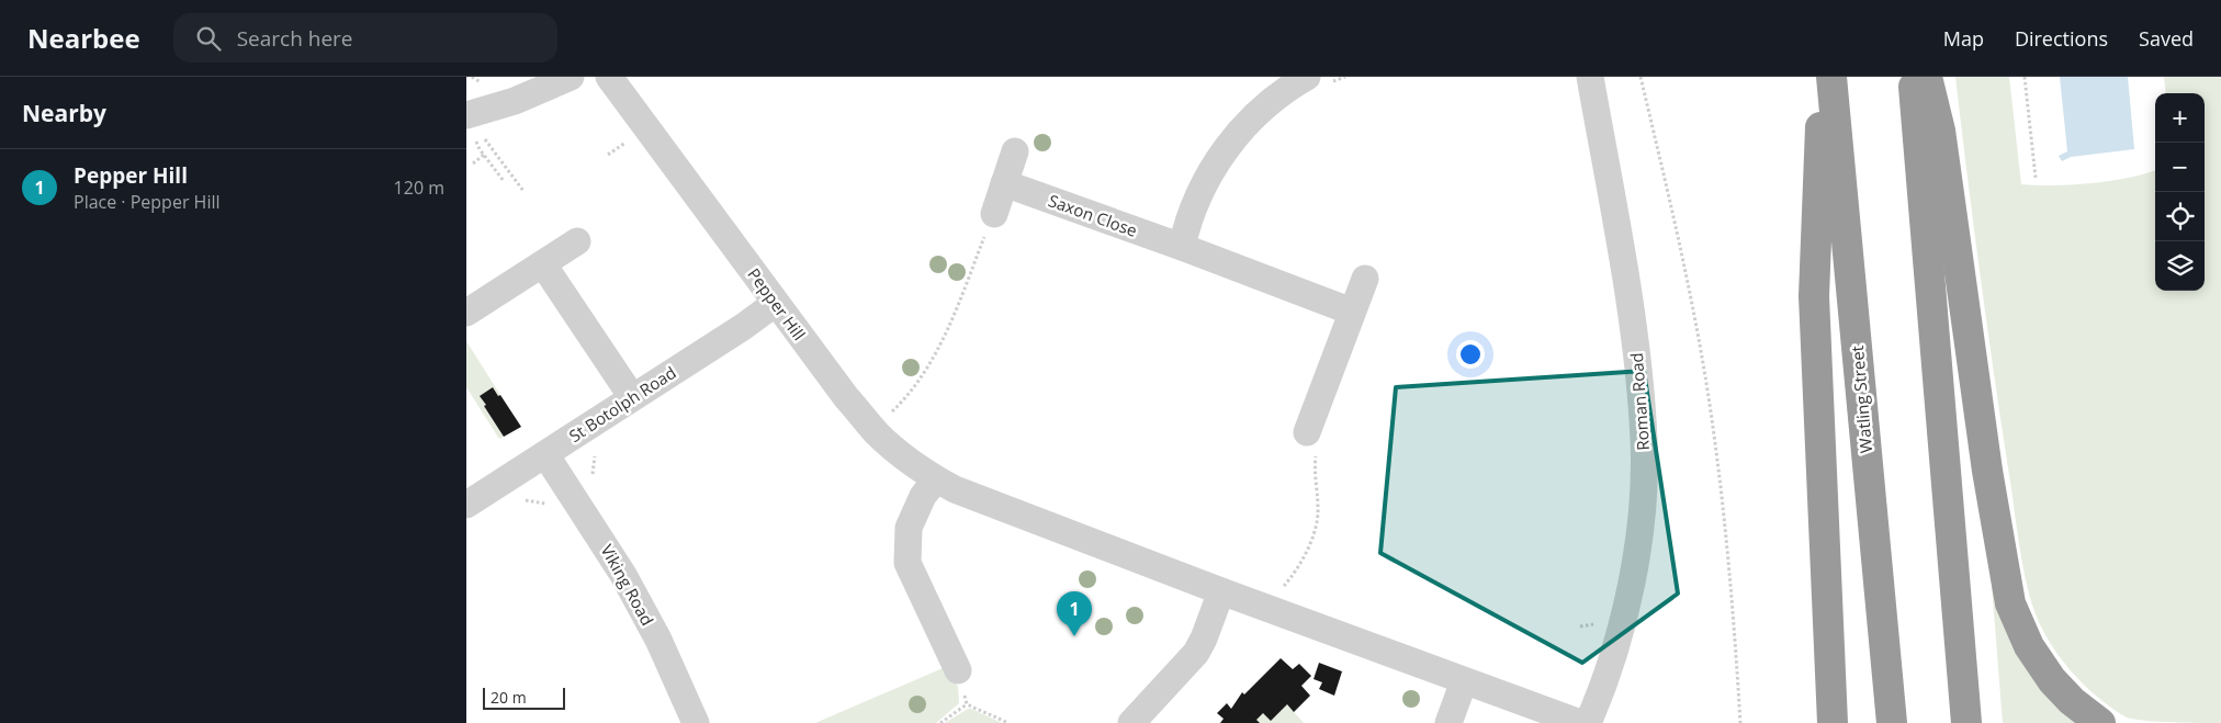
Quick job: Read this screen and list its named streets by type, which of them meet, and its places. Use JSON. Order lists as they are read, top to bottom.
{
  "streets": {
    "highway": ["Watling Street"],
    "street": [
      "Saxon Close",
      "Pepper Hill",
      "Roman Road",
      "St Botolph Road",
      "Viking Road"
    ]
  },
  "crossings": [
    ["Pepper Hill", "St Botolph Road"],
    ["St Botolph Road", "Viking Road"]
  ],
  "scale_bar": "20 m",
  "page": {
    "header": "Nearbee",
    "search": "Search here",
    "nav": ["Map", "Directions", "Saved"],
    "heading": "Nearby",
    "map_buttons": ["+", "−"],
    "list": [
      {
        "mark": "1",
        "name": "Pepper Hill",
        "note": "Place · Pepper Hill",
        "value": "120 m"
      }
    ],
    "pins": "1",
    "scale": "20 m"
  }
}
